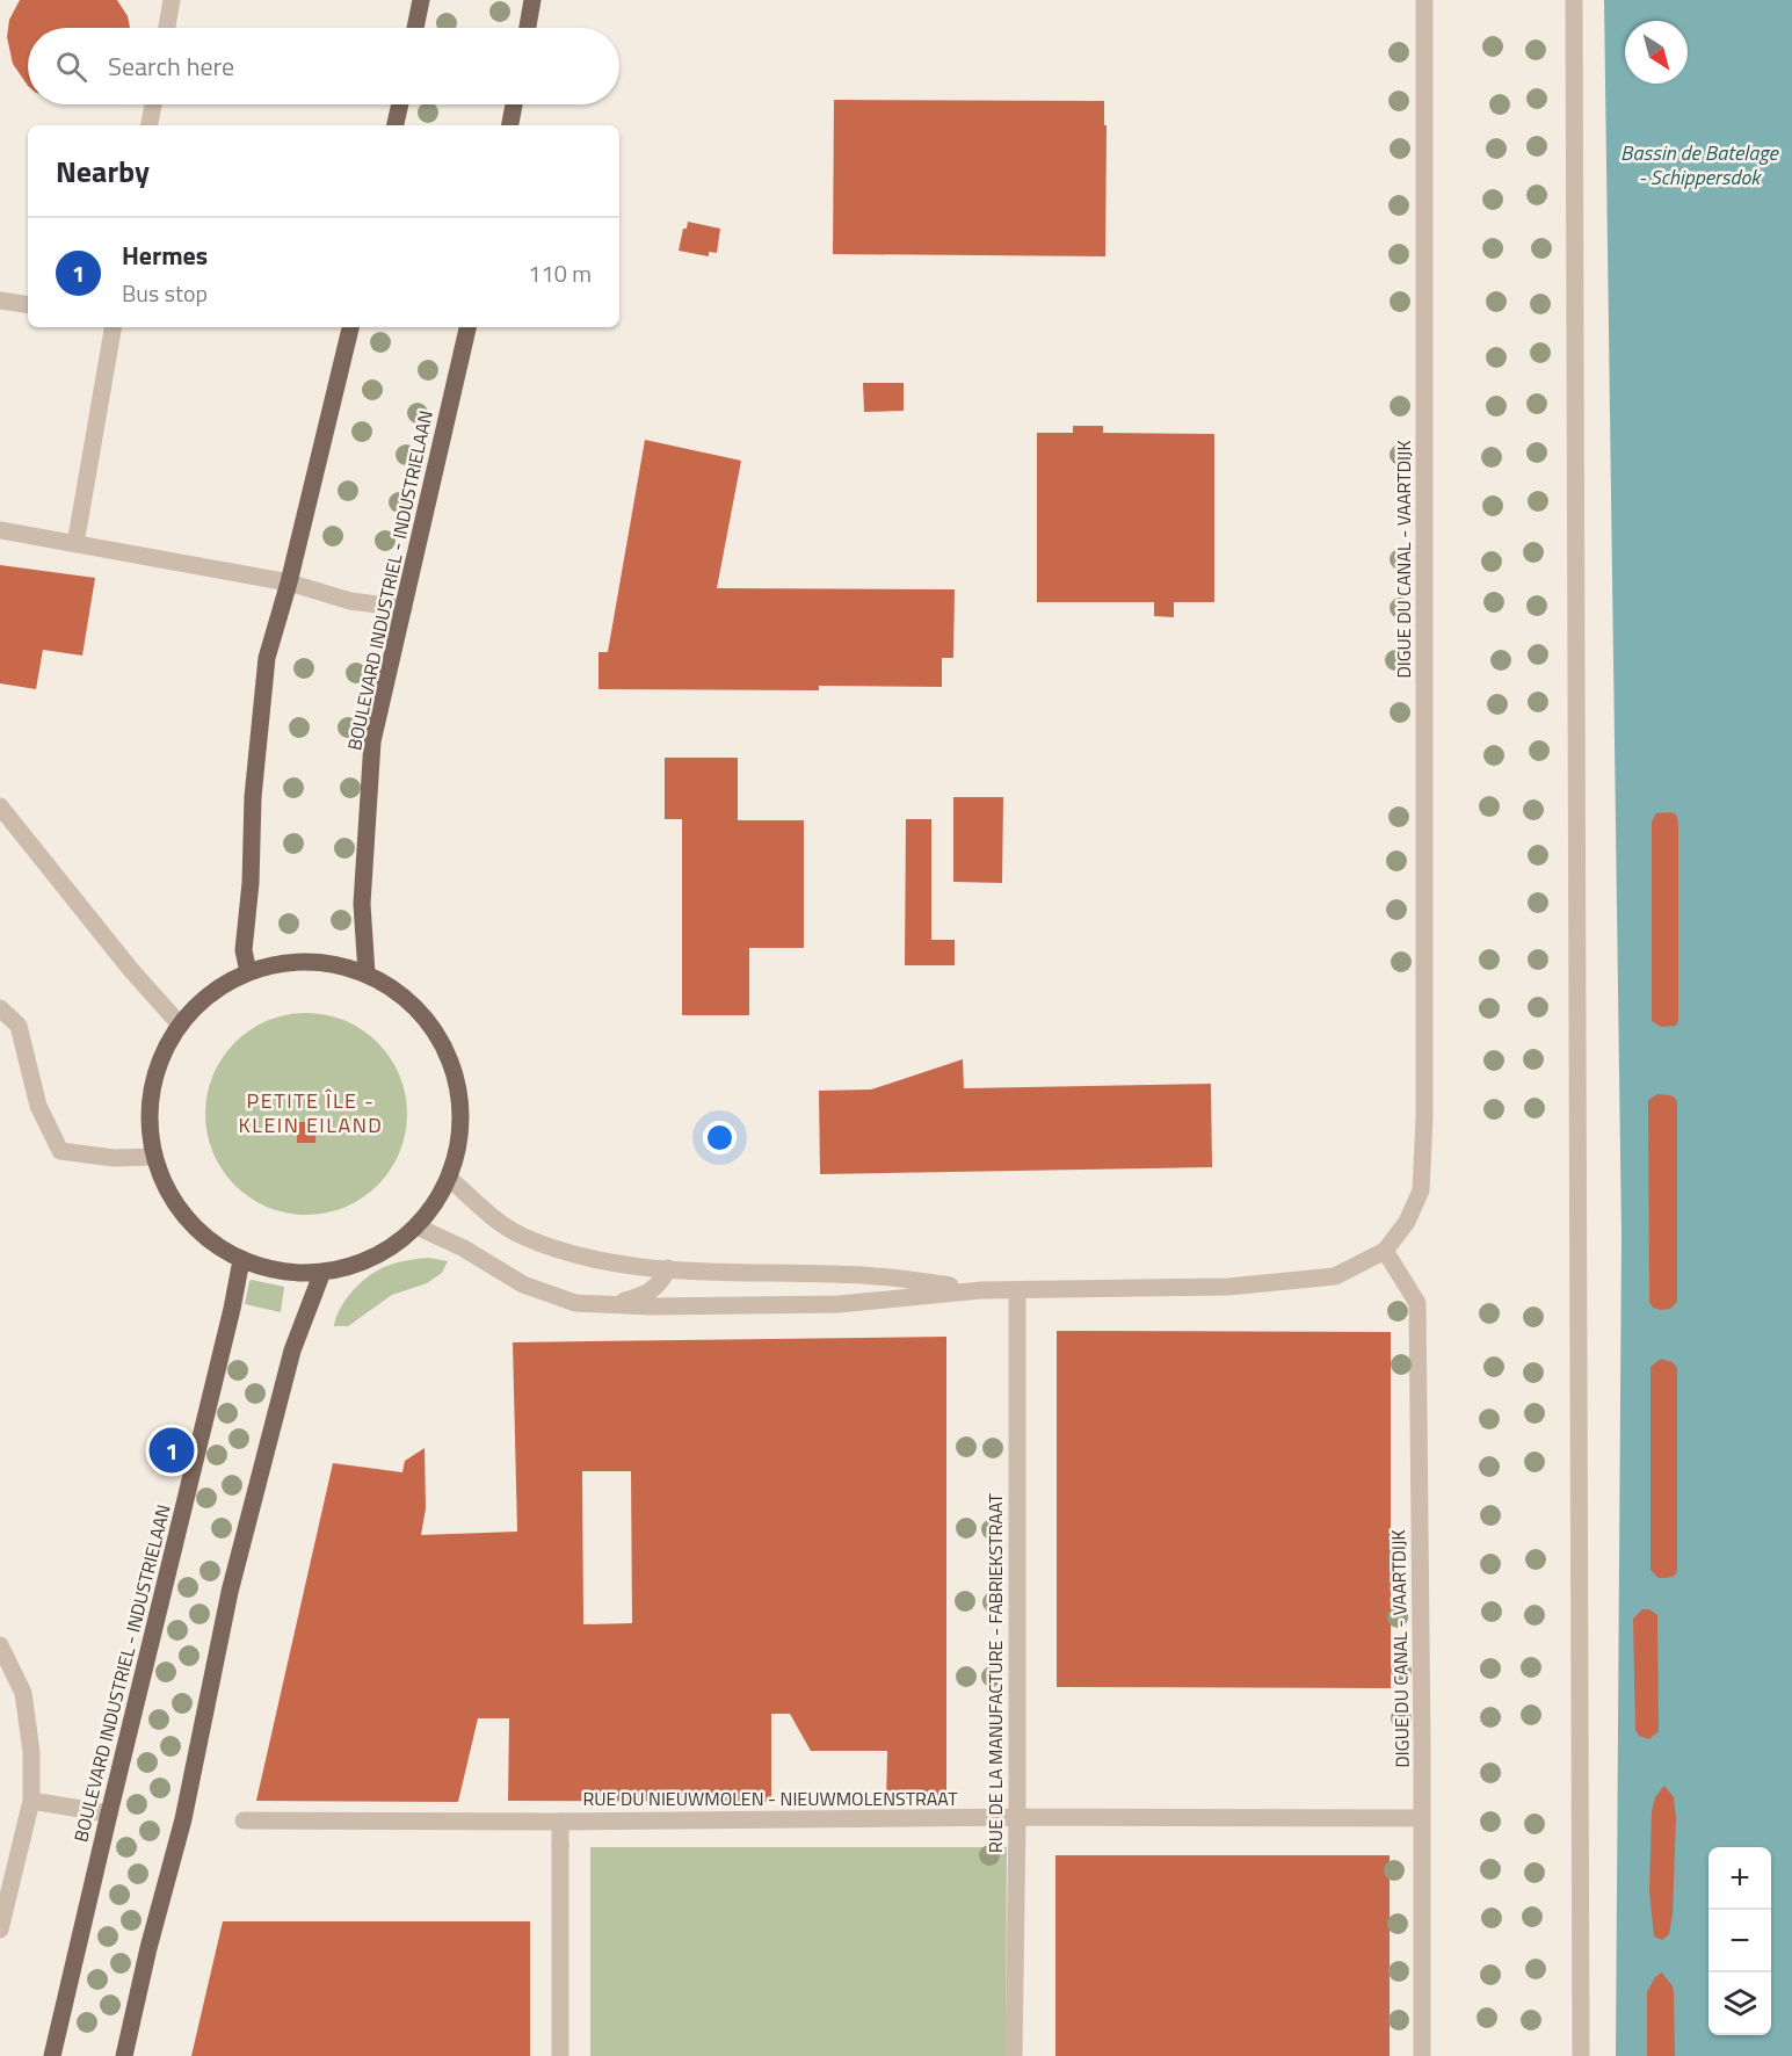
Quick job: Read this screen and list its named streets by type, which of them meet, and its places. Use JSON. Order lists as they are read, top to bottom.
{
  "streets": {
    "main road": ["BOULEVARD INDUSTRIEL - INDUSTRIELAAN"],
    "street": ["DIGUE DU CANAL - VAARTDIJK", "RUE DE LA MANUFACTURE - FABRIEKSTRAAT", "RUE DU NIEUWMOLEN - NIEUWMOLENSTRAAT"]
  },
  "crossings": [
    ["DIGUE DU CANAL - VAARTDIJK", "RUE DU NIEUWMOLEN - NIEUWMOLENSTRAAT"],
    ["RUE DE LA MANUFACTURE - FABRIEKSTRAAT", "RUE DU NIEUWMOLEN - NIEUWMOLENSTRAAT"]
  ],
  "districts": ["PETITE ÎLE - KLEIN EILAND"],
  "water": ["Bassin de Batelage - Schippersdok"],
  "north": "bottom right",
  "page": {
    "search": "Search here",
    "heading": "Nearby",
    "list": [
      {
        "mark": "1",
        "name": "Hermes",
        "note": "Bus stop",
        "value": "110 m"
      }
    ],
    "pins": "1",
    "map_buttons": ["+", "−"]
  }
}
